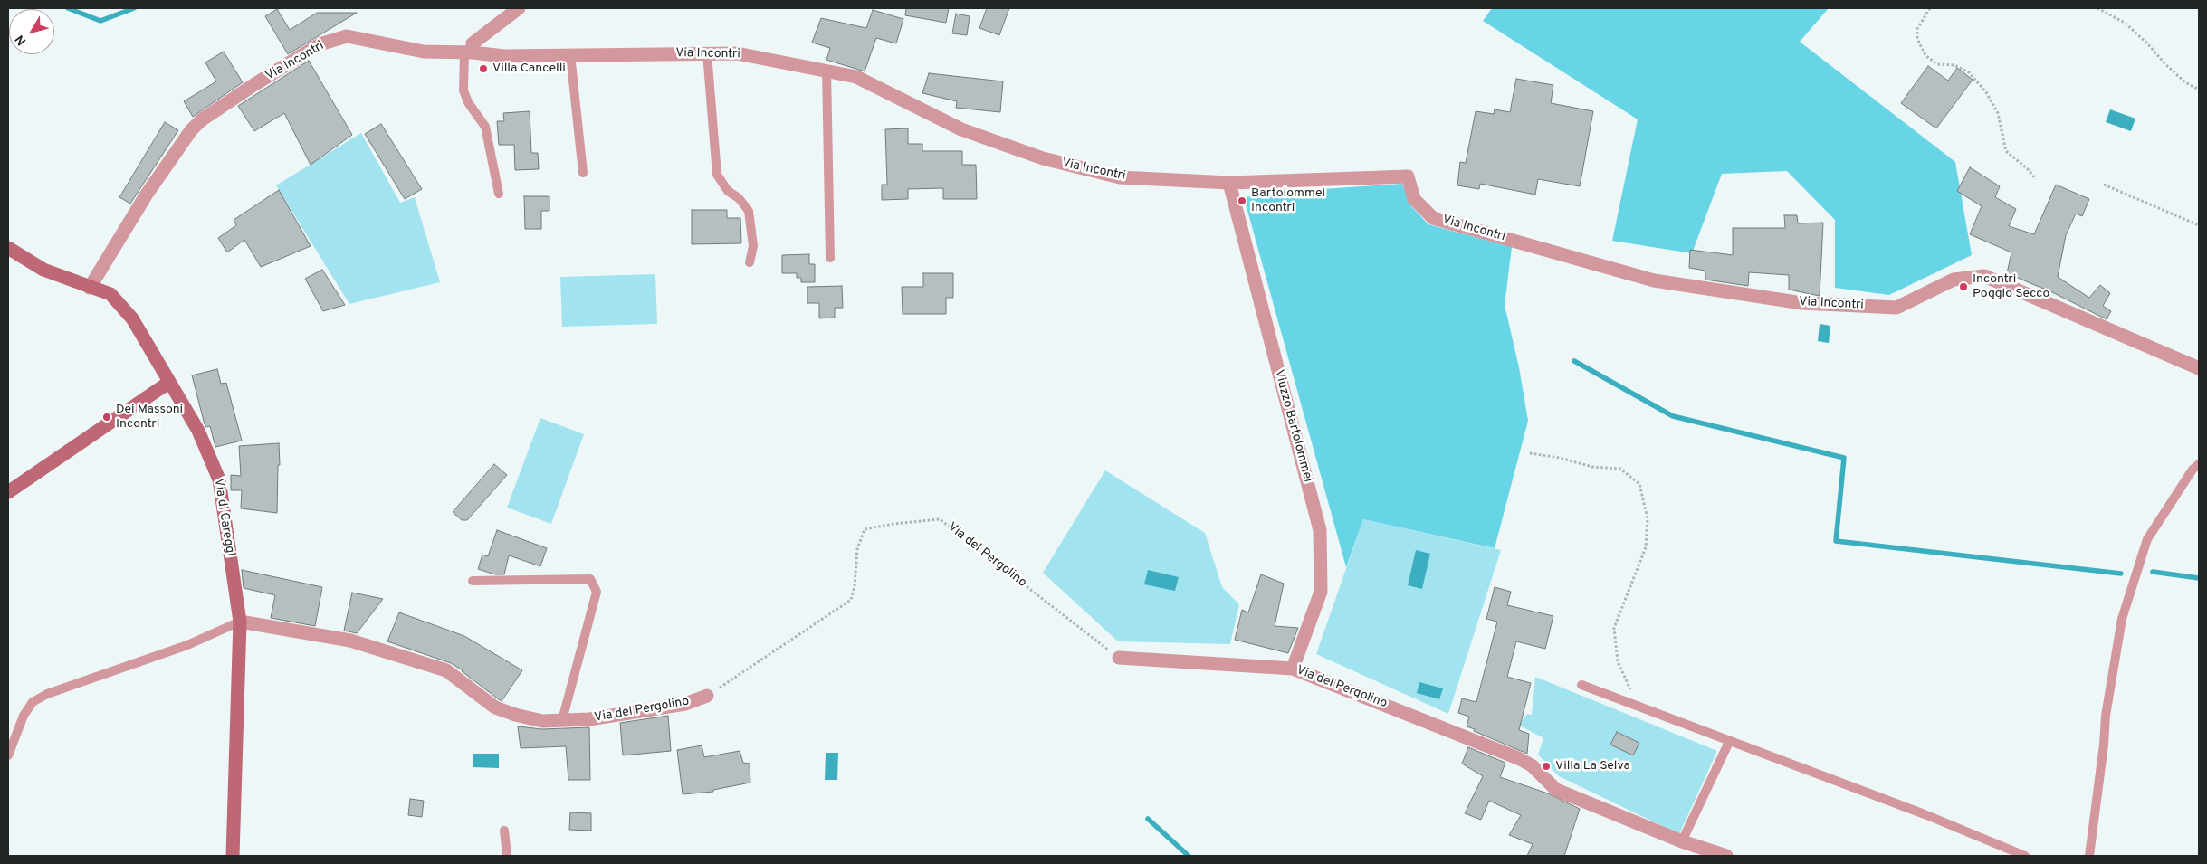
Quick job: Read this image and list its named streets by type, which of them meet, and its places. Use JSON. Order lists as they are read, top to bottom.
{
  "streets": {
    "street": [
      "Via Incontri",
      "Viuzzo Bartolommei",
      "Via di Careggi",
      "Via del Pergolino"
    ]
  },
  "crossings": [
    ["Via Incontri", "Viuzzo Bartolommei"],
    ["Via Incontri", "Via di Careggi"],
    ["Viuzzo Bartolommei", "Via del Pergolino"],
    ["Via di Careggi", "Via del Pergolino"]
  ],
  "places": [
    "Villa Cancelli",
    "Bartolommei Incontri",
    "Incontri Poggio Secco",
    "Dei Massoni Incontri",
    "Villa La Selva"
  ],
  "north": "bottom left"
}
